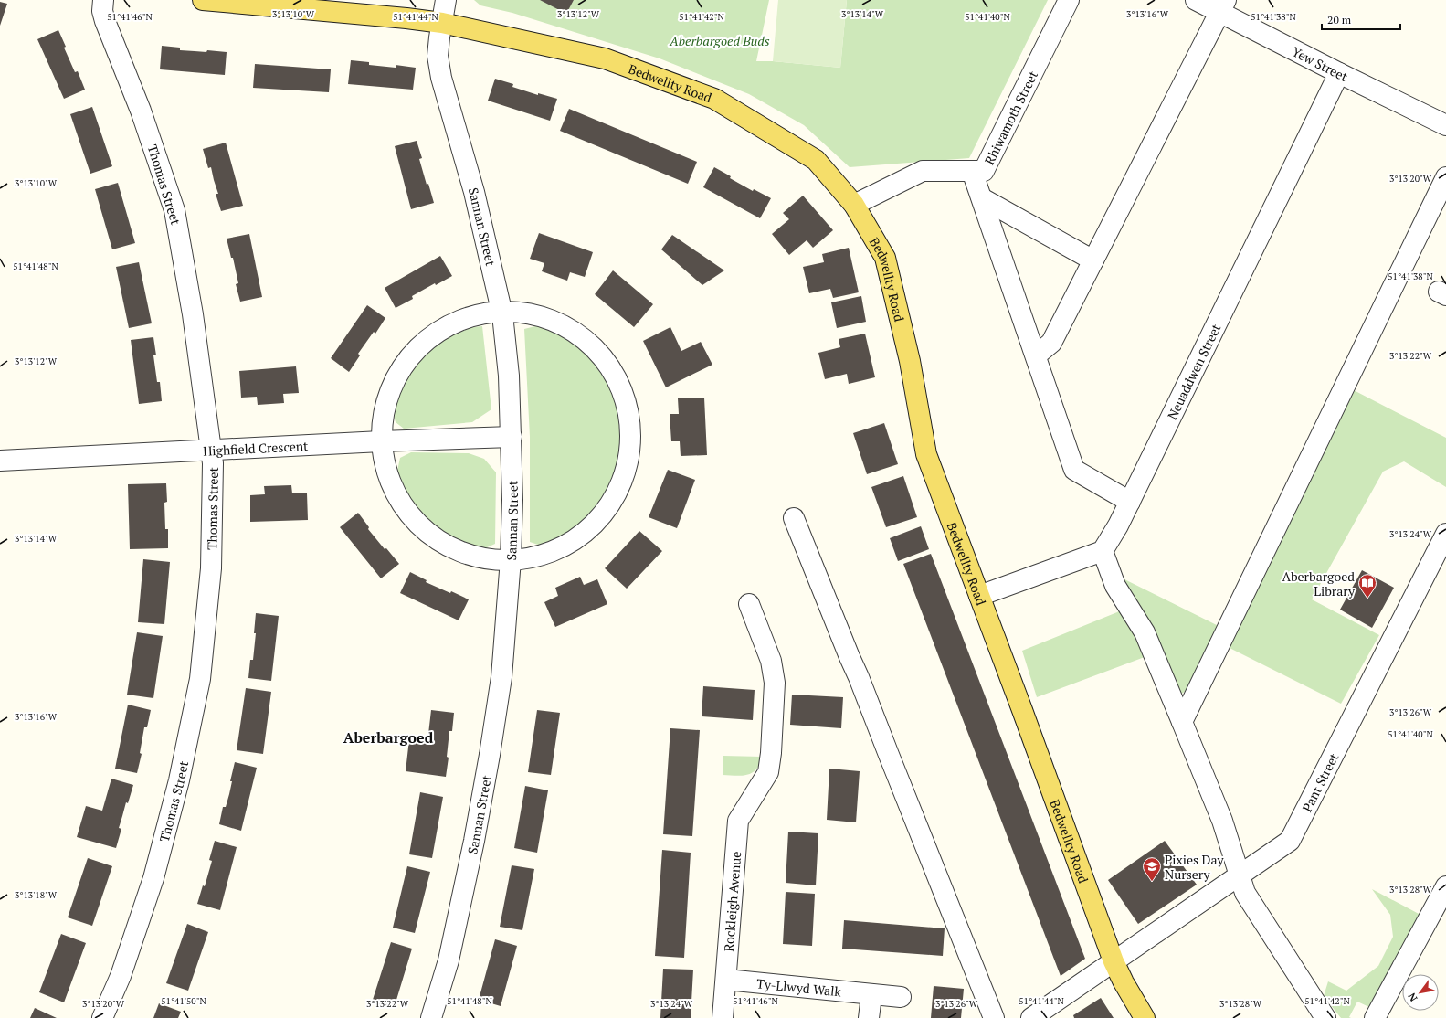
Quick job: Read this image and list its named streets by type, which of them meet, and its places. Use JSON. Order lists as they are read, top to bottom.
{
  "streets": {
    "main road": ["Bedwellty Road"],
    "street": [
      "Yew Street",
      "Rhiwamoth Street",
      "Thomas Street",
      "Sannan Street",
      "Neuaddwen Street",
      "Highfield Crescent",
      "Pant Street",
      "Rockleigh Avenue",
      "Ty-Llwyd Walk"
    ]
  },
  "crossings": [
    ["Yew Street", "Neuaddwen Street"],
    ["Bedwellty Road", "Rhiwamoth Street"],
    ["Bedwellty Road", "Sannan Street"],
    ["Bedwellty Road", "Pant Street"],
    ["Thomas Street", "Highfield Crescent"],
    ["Sannan Street", "Highfield Crescent"],
    ["Rockleigh Avenue", "Ty-Llwyd Walk"]
  ],
  "districts": ["Aberbargoed"],
  "parks": ["Aberbargoed Buds"],
  "places": {
    "library": ["Aberbargoed Library"],
    "school or university": ["Pixies Day Nursery"]
  },
  "scale_bar": "20 m",
  "north": "bottom left",
  "coordinates": [
    "3°13'12\"W",
    "3°13'10\"W",
    "3°13'14\"W",
    "3°13'16\"W",
    "51°41'46\"N",
    "51°41'44\"N",
    "51°41'42\"N",
    "51°41'40\"N",
    "51°41'38\"N",
    "3°13'20\"W",
    "51°41'48\"N",
    "3°13'22\"W",
    "3°13'24\"W",
    "3°13'26\"W",
    "3°13'28\"W",
    "3°13'18\"W",
    "51°41'50\"N"
  ]
}
